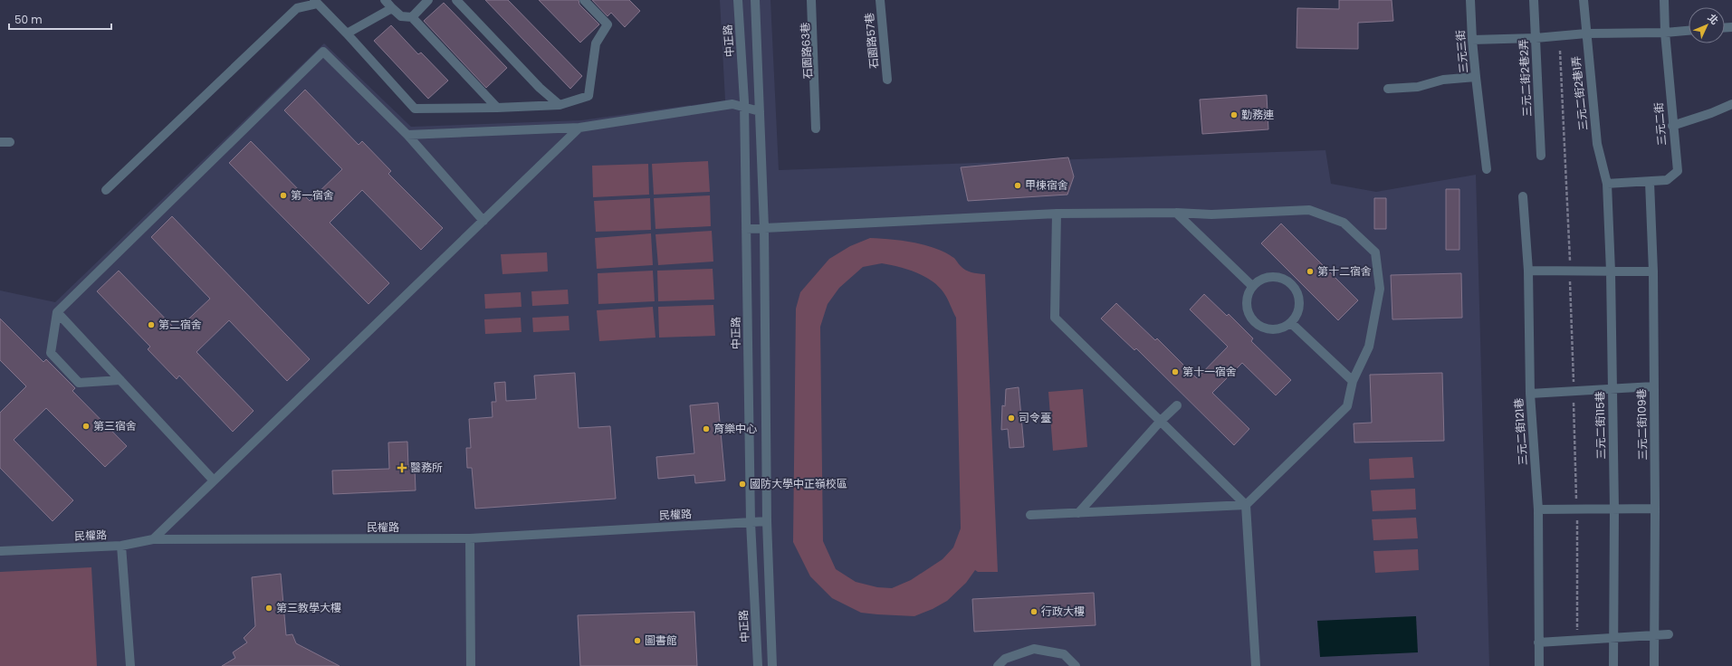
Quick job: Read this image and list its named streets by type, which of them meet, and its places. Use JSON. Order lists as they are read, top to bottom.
{
  "streets": {
    "street": [
      "中正路",
      "石園路57巷",
      "石園路63巷",
      "三元三街",
      "三元二街2巷2弄",
      "三元二街2巷1弄",
      "三元二街",
      "三元二街109巷",
      "三元二街115巷",
      "三元二街121巷",
      "民權路"
    ]
  },
  "crossings": [
    ["中正路", "民權路"],
    ["三元二街2巷1弄", "三元二街"],
    ["三元二街2巷1弄", "三元二街115巷"],
    ["三元二街", "三元二街109巷"],
    ["三元二街", "三元二街115巷"]
  ],
  "places": {
    "other": [
      "勤務連",
      "甲棟宿舍",
      "第一宿舍",
      "第十二宿舍",
      "第二宿舍",
      "第十一宿舍",
      "司令臺",
      "第三宿舍",
      "育樂中心",
      "國防大學中正嶺校區",
      "第三教學大樓",
      "行政大樓",
      "圖書館"
    ],
    "health": ["醫務所"]
  },
  "scale_bar": "50 m",
  "north": "top right"
}
